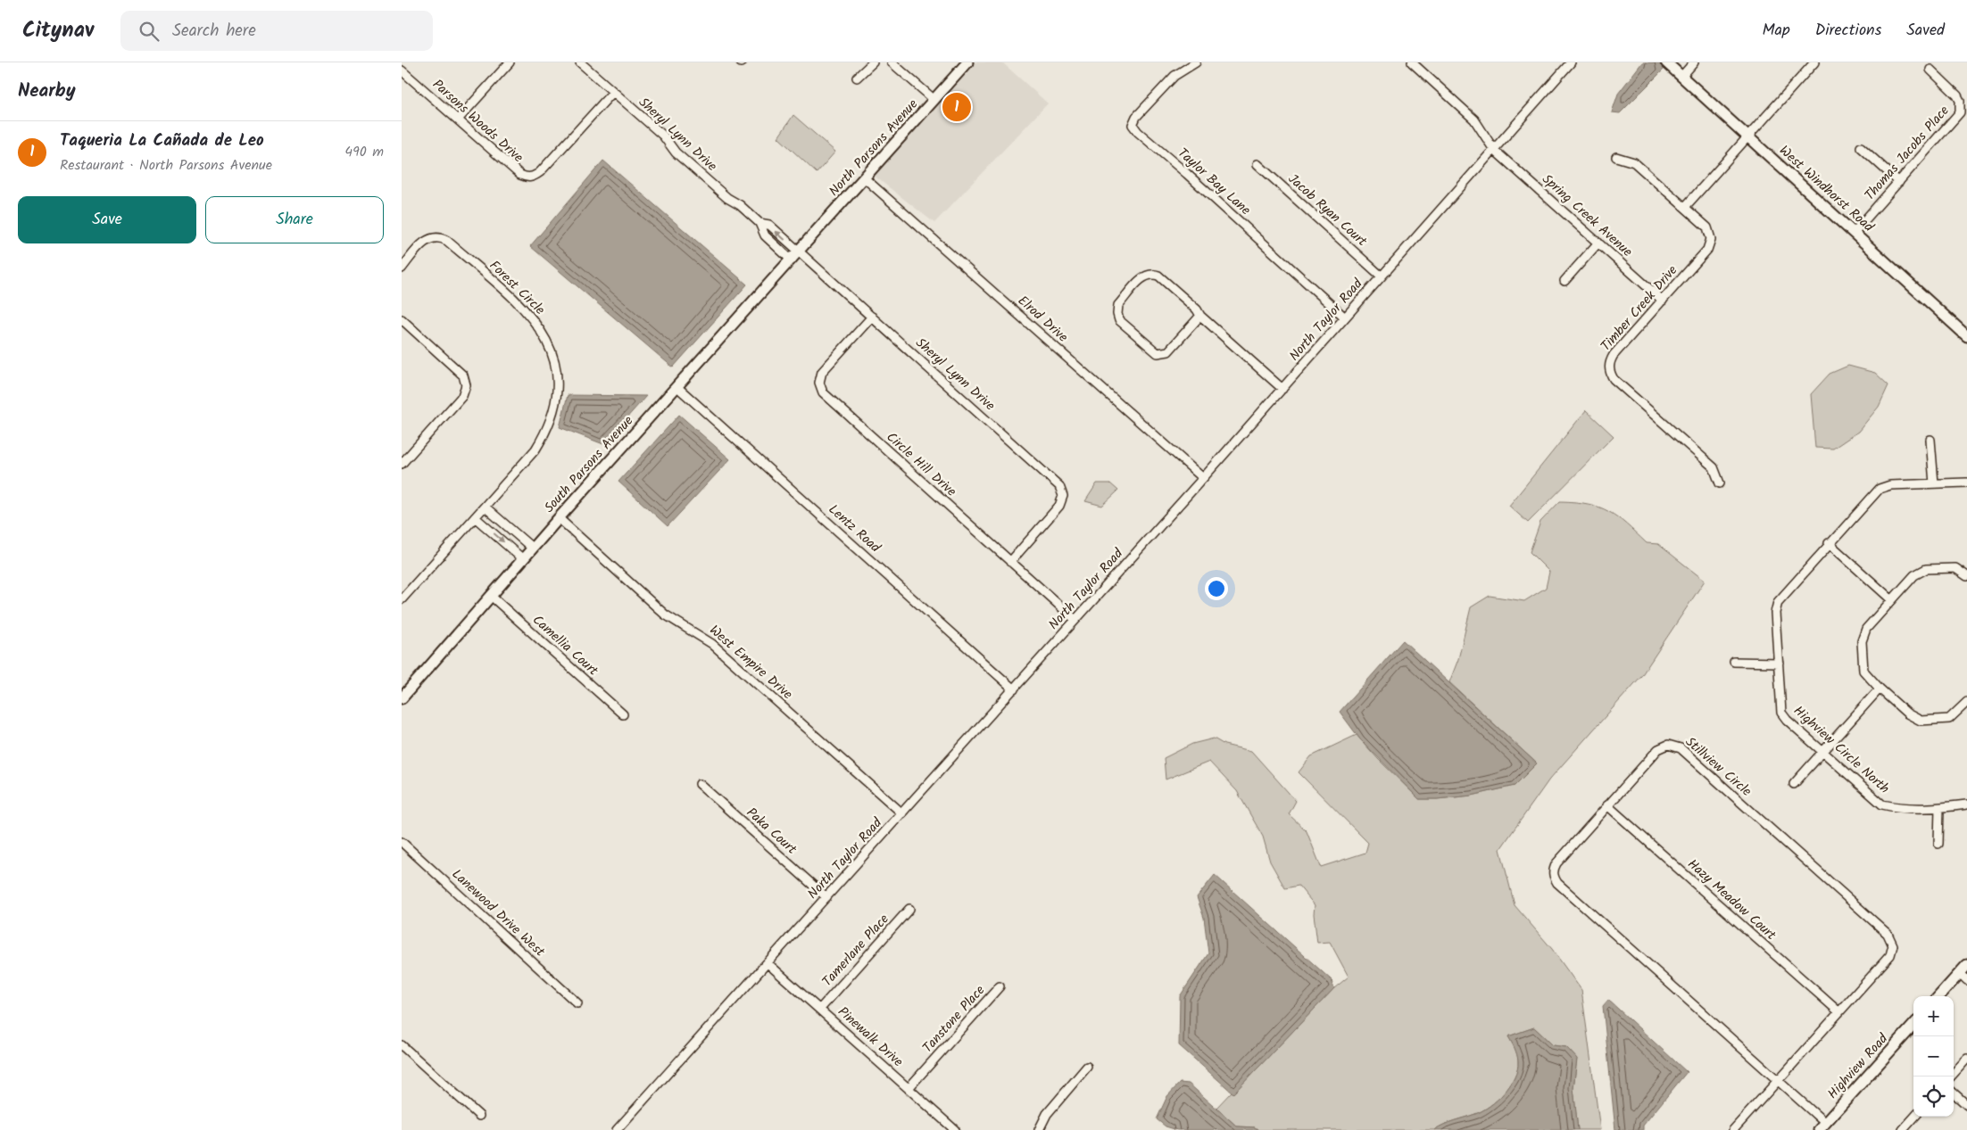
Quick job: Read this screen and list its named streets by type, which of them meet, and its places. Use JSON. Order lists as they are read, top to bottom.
{
  "streets": {
    "main road": [
      "North Parsons Avenue",
      "West Windhorst Road",
      "South Parsons Avenue",
      "Highview Road"
    ],
    "street": [
      "Parsons Woods Drive",
      "Sheryl Lynn Drive",
      "Thomas Jacobs Place",
      "Taylor Bay Lane",
      "Jacob Ryan Court",
      "Spring Creek Avenue",
      "Forest Circle",
      "Timber Creek Drive",
      "Elrod Drive",
      "North Taylor Road",
      "Circle Hill Drive",
      "Lentz Road",
      "Camellia Court",
      "West Empire Drive",
      "Highview Circle North",
      "Stillview Circle",
      "Paka Court",
      "Hazy Meadow Court",
      "Lanewood Drive West",
      "Tamerlane Place",
      "Tanstone Place",
      "Pinewalk Drive"
    ]
  },
  "crossings": [
    ["Parsons Woods Drive", "Sheryl Lynn Drive"],
    ["Sheryl Lynn Drive", "North Parsons Avenue"],
    ["Sheryl Lynn Drive", "South Parsons Avenue"],
    ["Sheryl Lynn Drive", "Circle Hill Drive"],
    ["North Parsons Avenue", "Elrod Drive"],
    ["North Parsons Avenue", "South Parsons Avenue"],
    ["Thomas Jacobs Place", "West Windhorst Road"],
    ["Taylor Bay Lane", "North Taylor Road"],
    ["Jacob Ryan Court", "North Taylor Road"],
    ["Spring Creek Avenue", "Timber Creek Drive"],
    ["Spring Creek Avenue", "North Taylor Road"],
    ["Elrod Drive", "North Taylor Road"],
    ["North Taylor Road", "Circle Hill Drive"],
    ["North Taylor Road", "Lentz Road"],
    ["North Taylor Road", "West Empire Drive"],
    ["North Taylor Road", "Paka Court"],
    ["North Taylor Road", "Pinewalk Drive"],
    ["South Parsons Avenue", "Lentz Road"],
    ["South Parsons Avenue", "Camellia Court"],
    ["South Parsons Avenue", "West Empire Drive"],
    ["Stillview Circle", "Hazy Meadow Court"],
    ["Stillview Circle", "Highview Road"],
    ["Tamerlane Place", "Pinewalk Drive"],
    ["Tanstone Place", "Pinewalk Drive"]
  ],
  "page": {
    "header": "Citynav",
    "search": "Search here",
    "nav": ["Map", "Directions", "Saved"],
    "heading": "Nearby",
    "pins": "1",
    "list": [
      {
        "mark": "1",
        "name": "Taqueria La Cañada de Leo",
        "note": "Restaurant · North Parsons Avenue",
        "value": "490 m"
      }
    ],
    "buttons": ["Save", "Share"],
    "map_buttons": ["+", "−"]
  }
}
